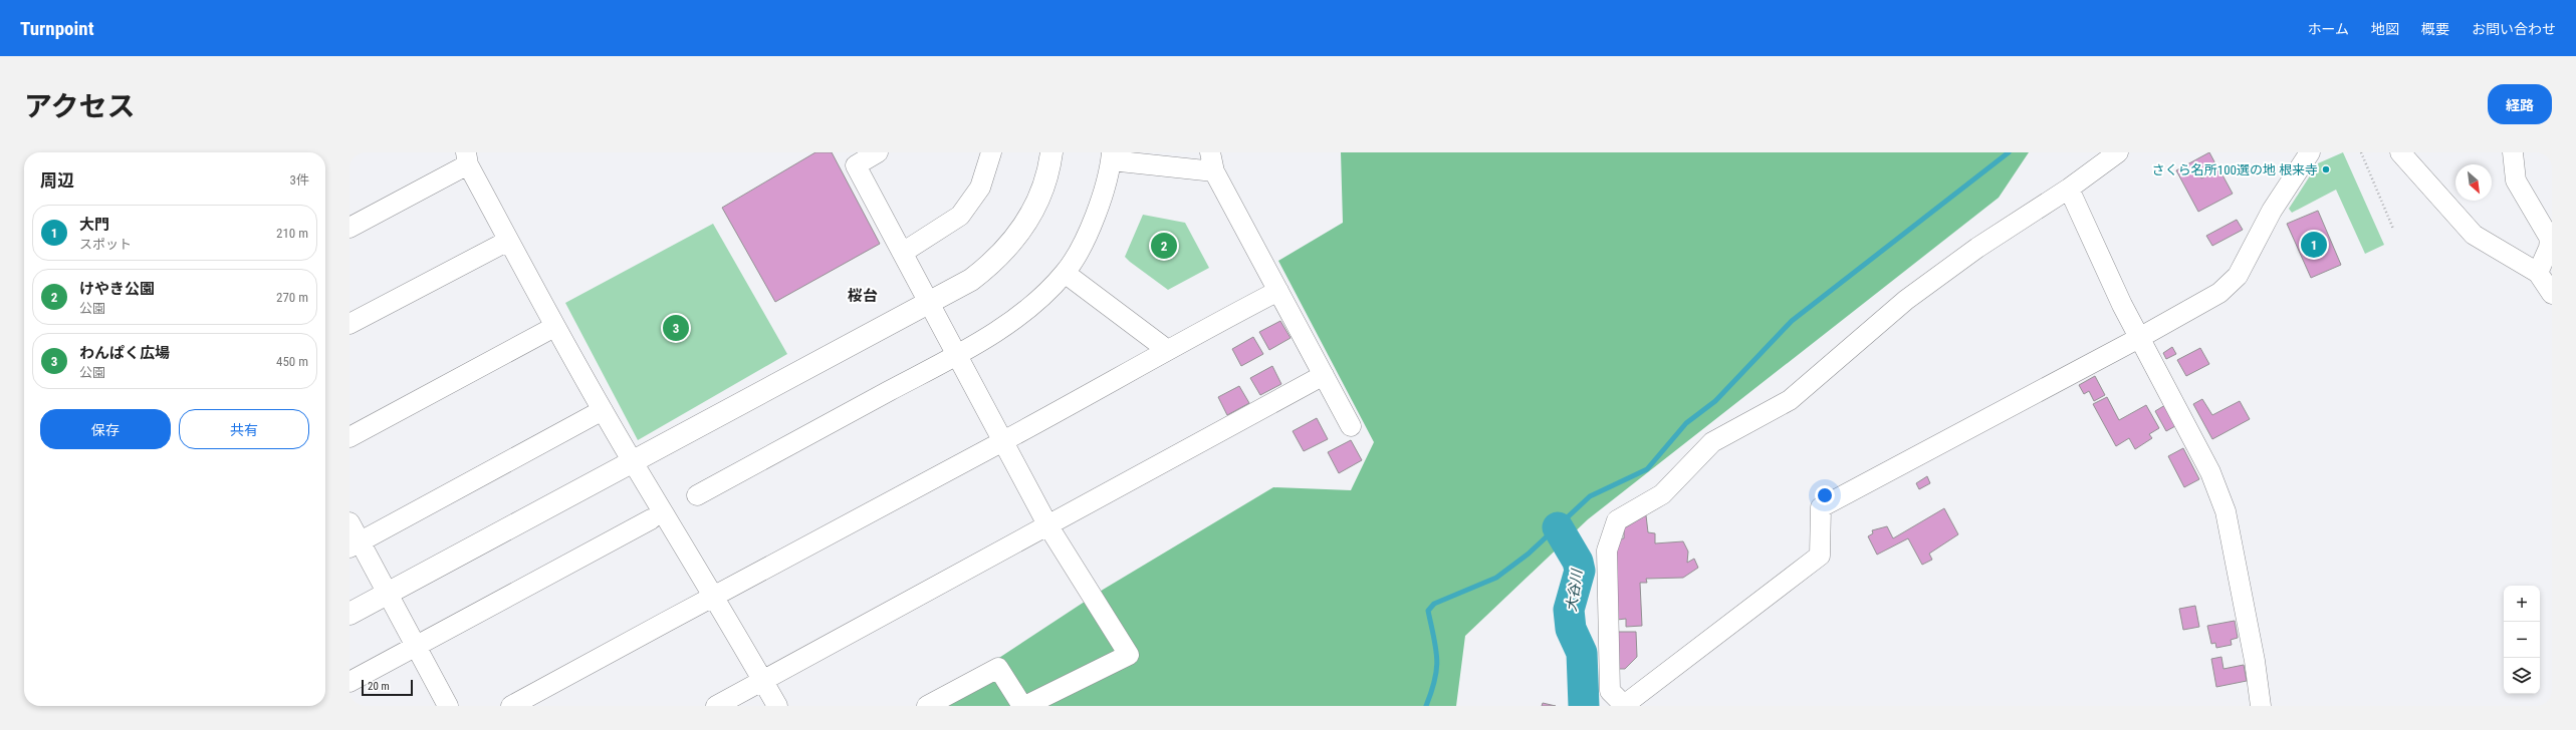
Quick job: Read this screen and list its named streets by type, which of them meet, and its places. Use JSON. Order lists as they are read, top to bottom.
{
  "districts": ["桜台"],
  "water": ["大谷川"],
  "places": ["さくら名所100選の地 根来寺"],
  "scale_bar": "20 m",
  "north": "bottom right",
  "page": {
    "header": "Turnpoint",
    "nav": [
      "ホーム",
      "地図",
      "概要",
      "お問い合わせ"
    ],
    "title": "アクセス",
    "buttons": [
      "経路",
      ["保存", "共有"]
    ],
    "heading": ["周辺", "3件"],
    "list": [
      {
        "mark": "1",
        "name": "大門",
        "note": "スポット",
        "value": "210 m"
      },
      {
        "mark": "2",
        "name": "けやき公園",
        "note": "公園",
        "value": "270 m"
      },
      {
        "mark": "3",
        "name": "わんぱく広場",
        "note": "公園",
        "value": "450 m"
      }
    ],
    "pins": ["1", "2", "3"],
    "map_buttons": ["+", "−"],
    "scale": "20 m"
  }
}
